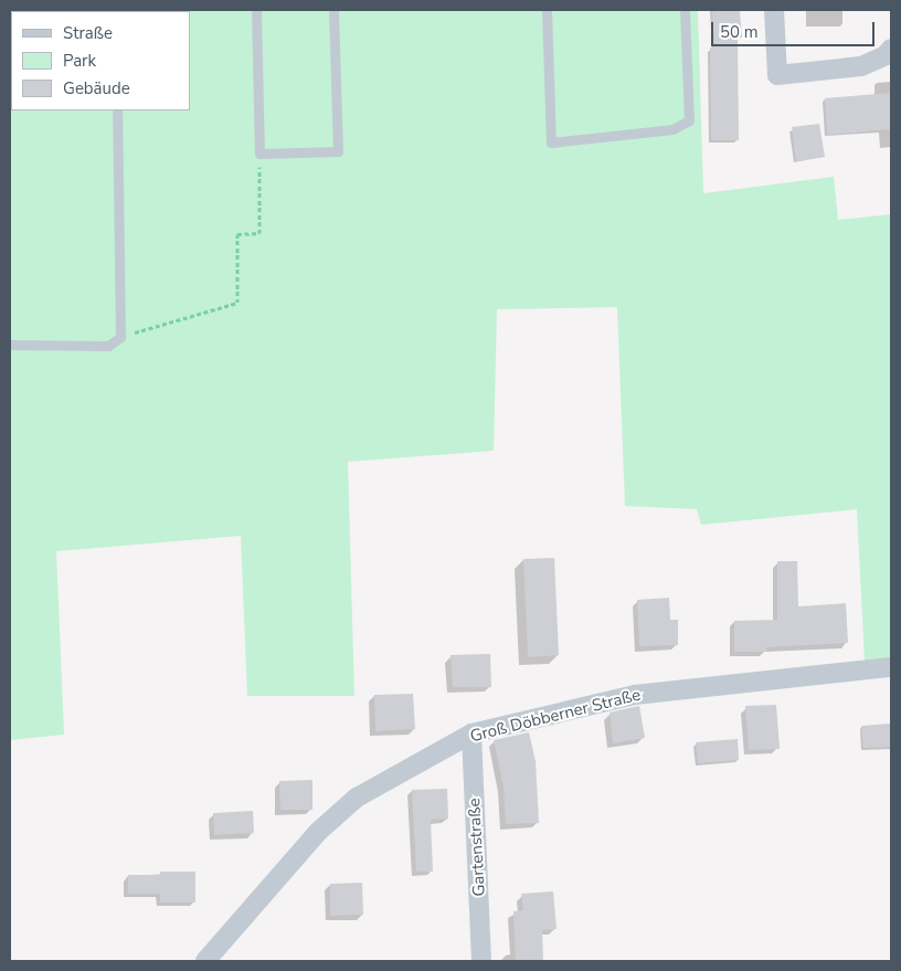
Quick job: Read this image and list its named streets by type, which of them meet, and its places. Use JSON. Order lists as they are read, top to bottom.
{
  "streets": {
    "street": ["Groß Döbberner Straße", "Gartenstraße"]
  },
  "crossings": [
    ["Groß Döbberner Straße", "Gartenstraße"]
  ],
  "legend": ["Straße", "Park", "Gebäude"],
  "scale_bar": "50 m"
}
